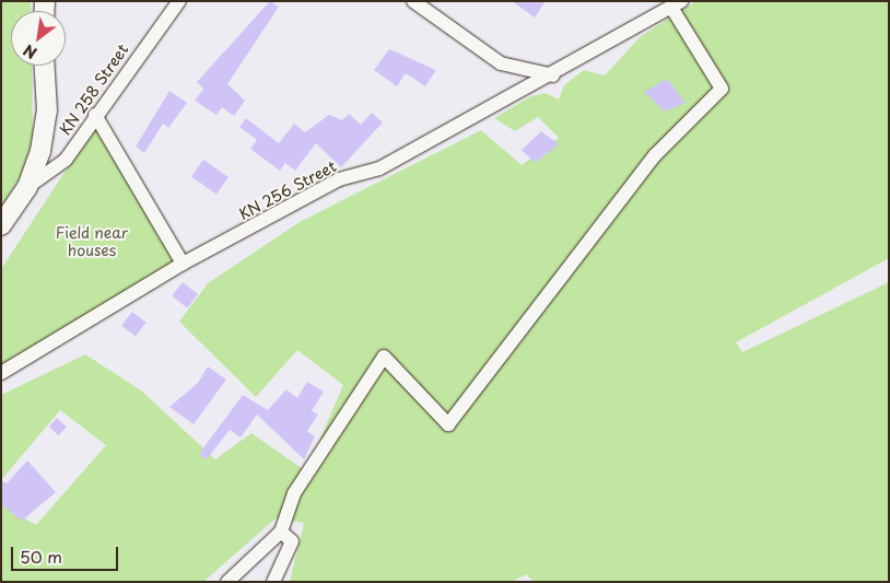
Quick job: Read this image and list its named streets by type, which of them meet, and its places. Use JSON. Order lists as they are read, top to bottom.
{
  "streets": {
    "street": ["KN 258 Street", "KN 256 Street"]
  },
  "parks": ["Field near houses"],
  "scale_bar": "50 m",
  "north": "bottom left"
}
